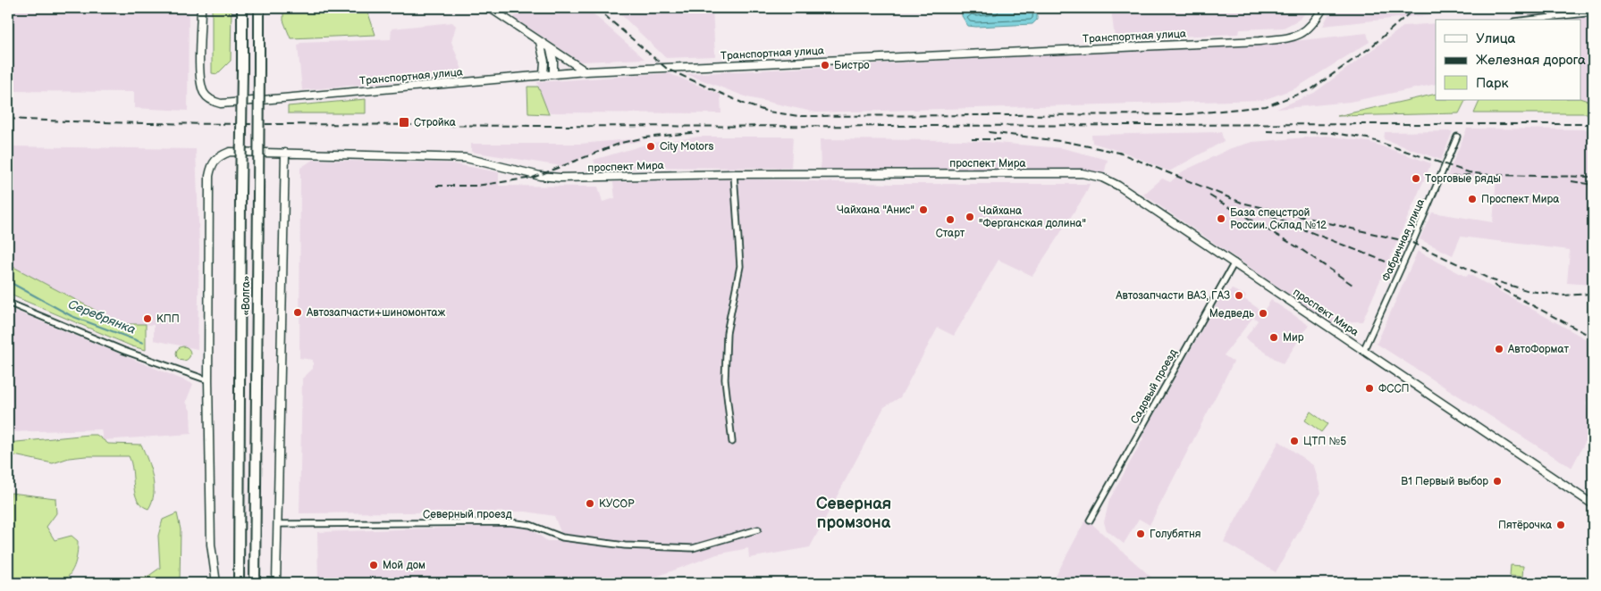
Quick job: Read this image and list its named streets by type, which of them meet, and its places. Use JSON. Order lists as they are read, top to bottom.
{
  "streets": {
    "highway": ["«Волга»"],
    "street": [
      "Транспортная улица",
      "проспект Мира",
      "Фабричная улица",
      "Садовый проезд",
      "Северный проезд"
    ]
  },
  "crossings": [
    ["проспект Мира", "Фабричная улица"],
    ["проспект Мира", "Садовый проезд"]
  ],
  "districts": ["Северная промзона"],
  "water": ["Серебрянка"],
  "places": {
    "other": [
      "Бистро",
      "City Motors",
      "Торговые ряды",
      "Проспект Мира",
      "Чайхана \"Анис\"",
      "Чайхана \"Ферганская долина\"",
      "База спецстрой России. Склад №12",
      "Старт",
      "Автозапчасти ВАЗ, ГАЗ",
      "Автозапчасти+шиномонтаж",
      "Медведь",
      "КПП",
      "Мир",
      "АвтоФормат",
      "ФССП",
      "ЦТП №5",
      "B1 Первый выбор",
      "КУСОР",
      "Пятёрочка",
      "Голубятня",
      "Мой дом"
    ],
    "transit": ["Стройка"]
  },
  "legend": ["Улица", "Железная дорога", "Парк"]
}
